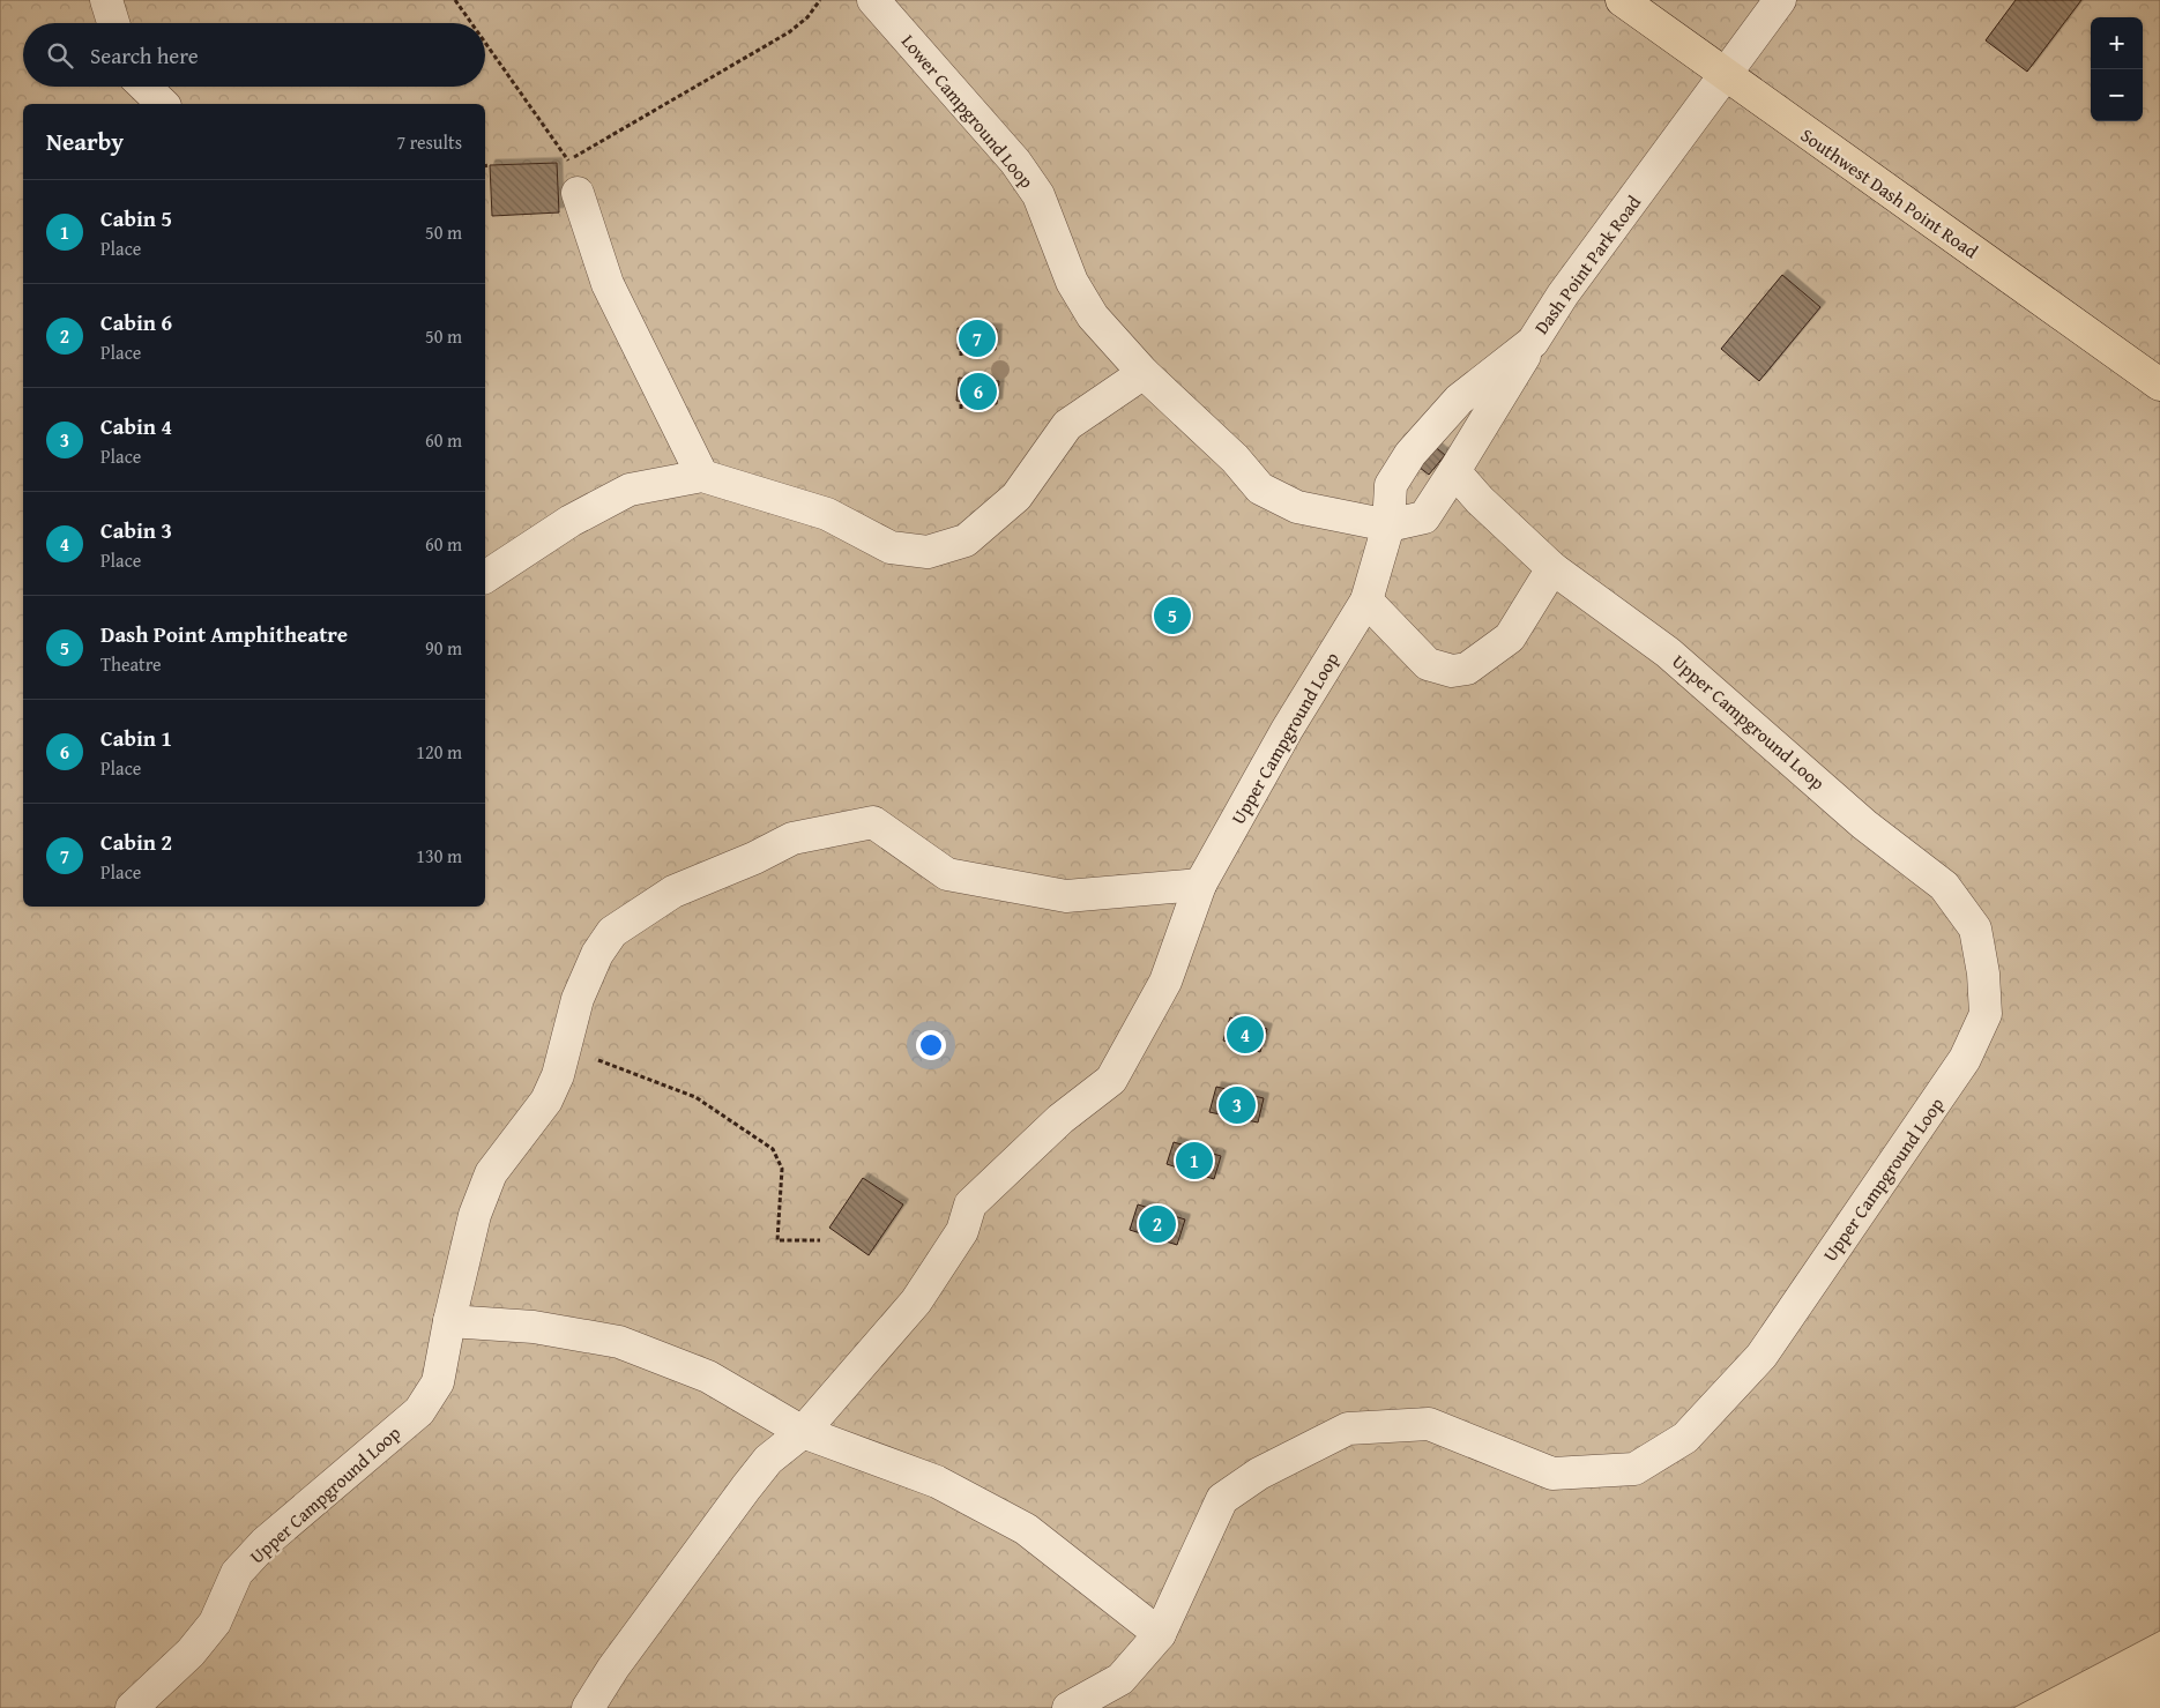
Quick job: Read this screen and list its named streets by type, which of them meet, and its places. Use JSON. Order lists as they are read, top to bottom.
{
  "streets": {
    "main road": ["Southwest Dash Point Road"],
    "lane": ["Lower Campground Loop", "Dash Point Park Road", "Upper Campground Loop"]
  },
  "crossings": [
    ["Lower Campground Loop", "Dash Point Park Road"],
    ["Lower Campground Loop", "Upper Campground Loop"],
    ["Southwest Dash Point Road", "Dash Point Park Road"],
    ["Dash Point Park Road", "Upper Campground Loop"]
  ],
  "page": {
    "map_buttons": ["+", "−"],
    "search": "Search here",
    "heading": ["Nearby", "7 results"],
    "list": [
      {
        "mark": "1",
        "name": "Cabin 5",
        "note": "Place",
        "value": "50 m"
      },
      {
        "mark": "2",
        "name": "Cabin 6",
        "note": "Place",
        "value": "50 m"
      },
      {
        "mark": "3",
        "name": "Cabin 4",
        "note": "Place",
        "value": "60 m"
      },
      {
        "mark": "4",
        "name": "Cabin 3",
        "note": "Place",
        "value": "60 m"
      },
      {
        "mark": "5",
        "name": "Dash Point Amphitheatre",
        "note": "Theatre",
        "value": "90 m"
      },
      {
        "mark": "6",
        "name": "Cabin 1",
        "note": "Place",
        "value": "120 m"
      },
      {
        "mark": "7",
        "name": "Cabin 2",
        "note": "Place",
        "value": "130 m"
      }
    ],
    "pins": [
      "7",
      "6",
      "5",
      "4",
      "3",
      "1",
      "2"
    ]
  }
}
